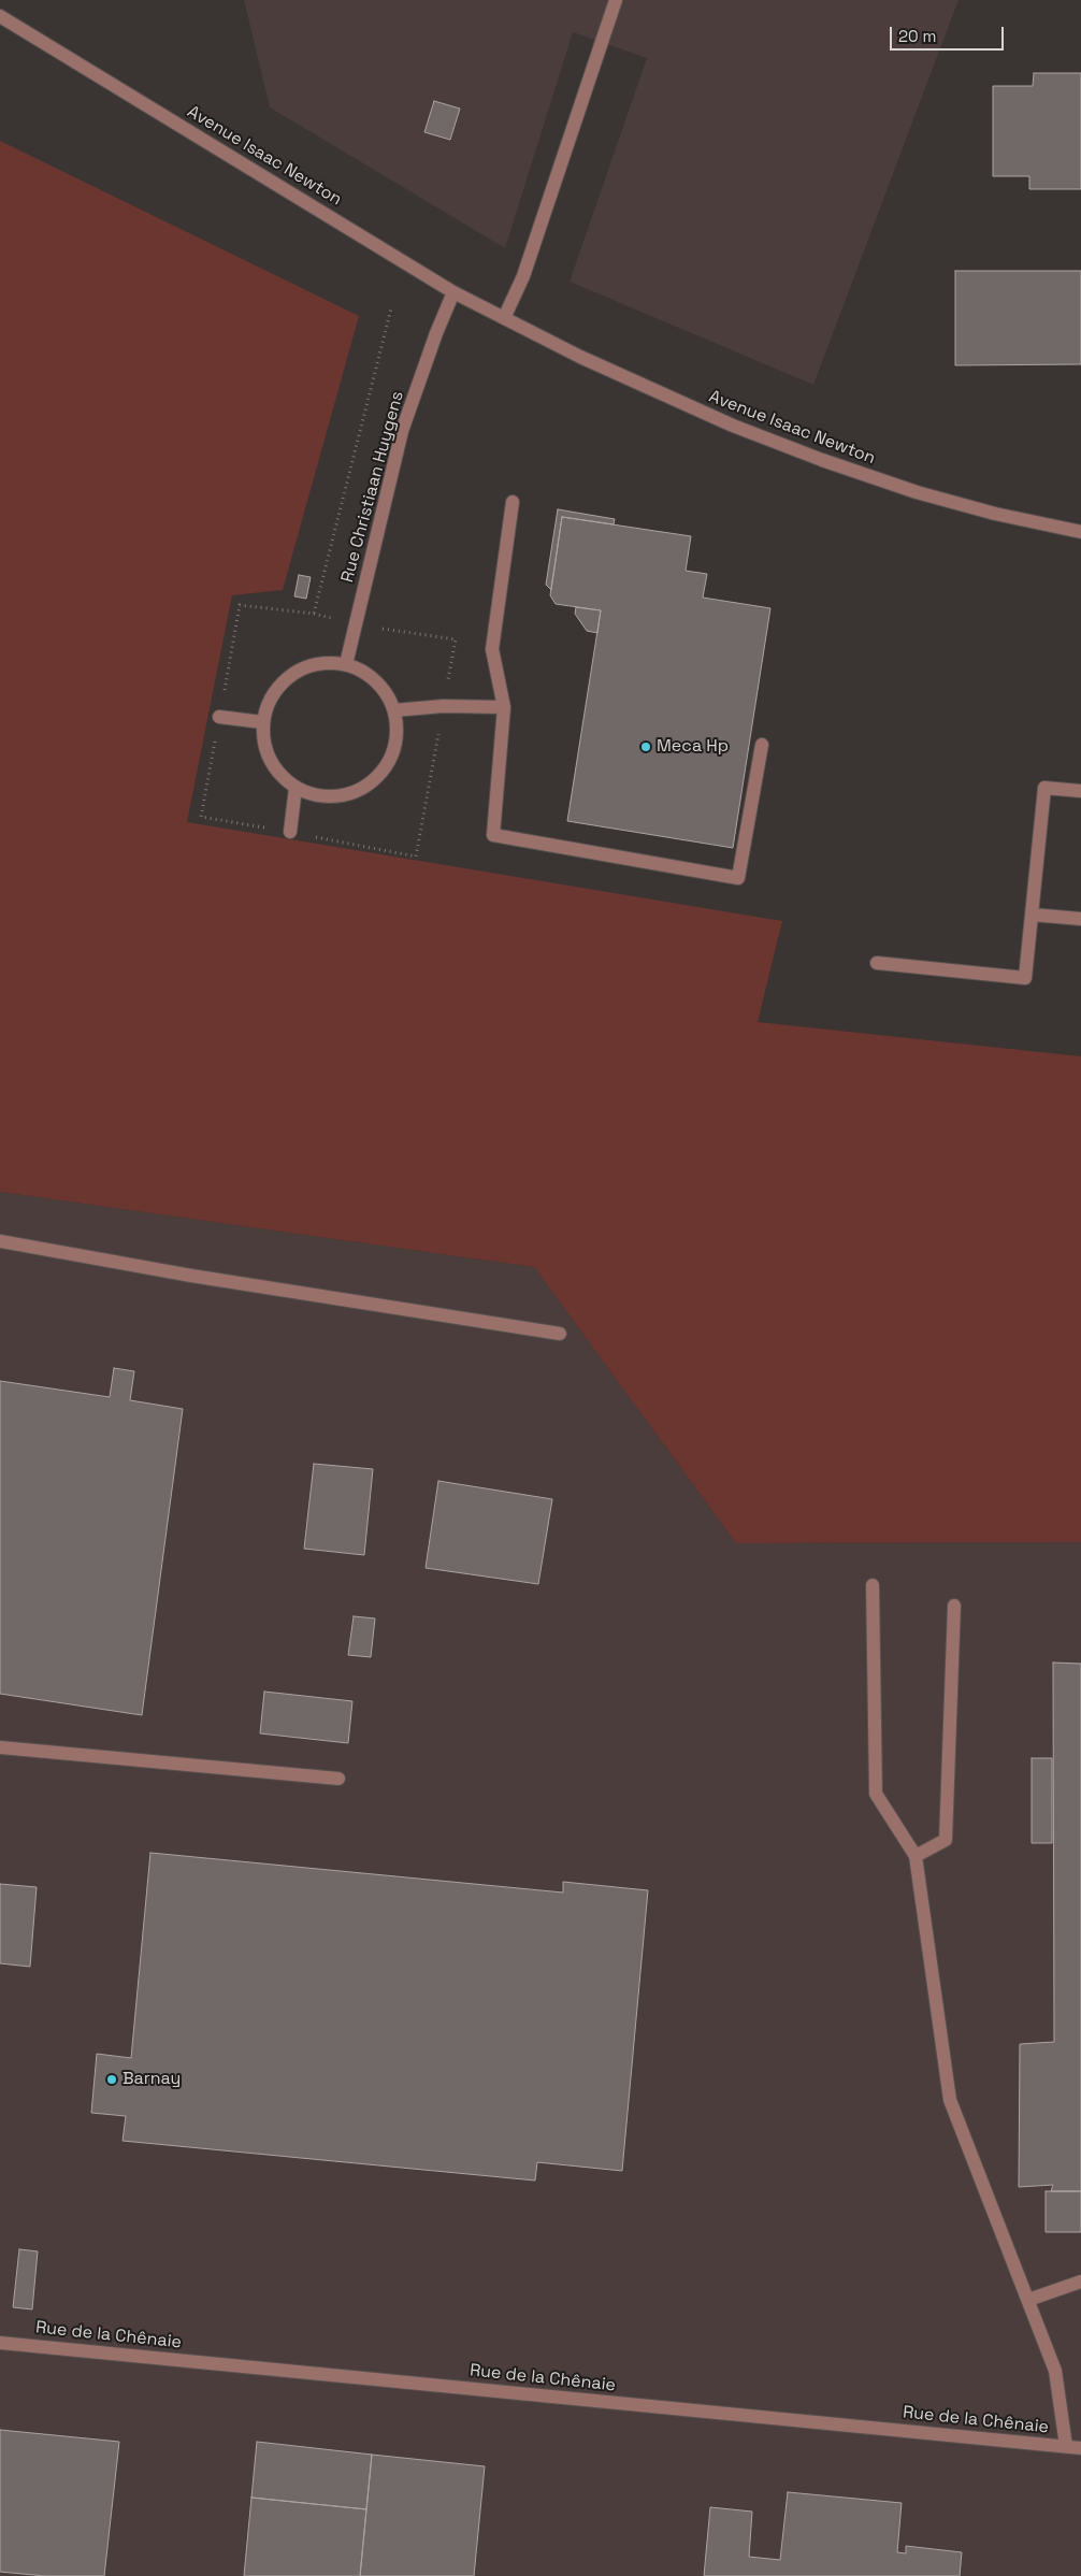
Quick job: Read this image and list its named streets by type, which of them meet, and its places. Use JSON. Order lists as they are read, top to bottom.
{
  "streets": {
    "street": ["Avenue Isaac Newton", "Rue Christiaan Huygens", "Rue de la Chênaie"]
  },
  "crossings": [
    ["Avenue Isaac Newton", "Rue Christiaan Huygens"]
  ],
  "places": ["Meca Hp", "Barnay"],
  "scale_bar": "20 m"
}
